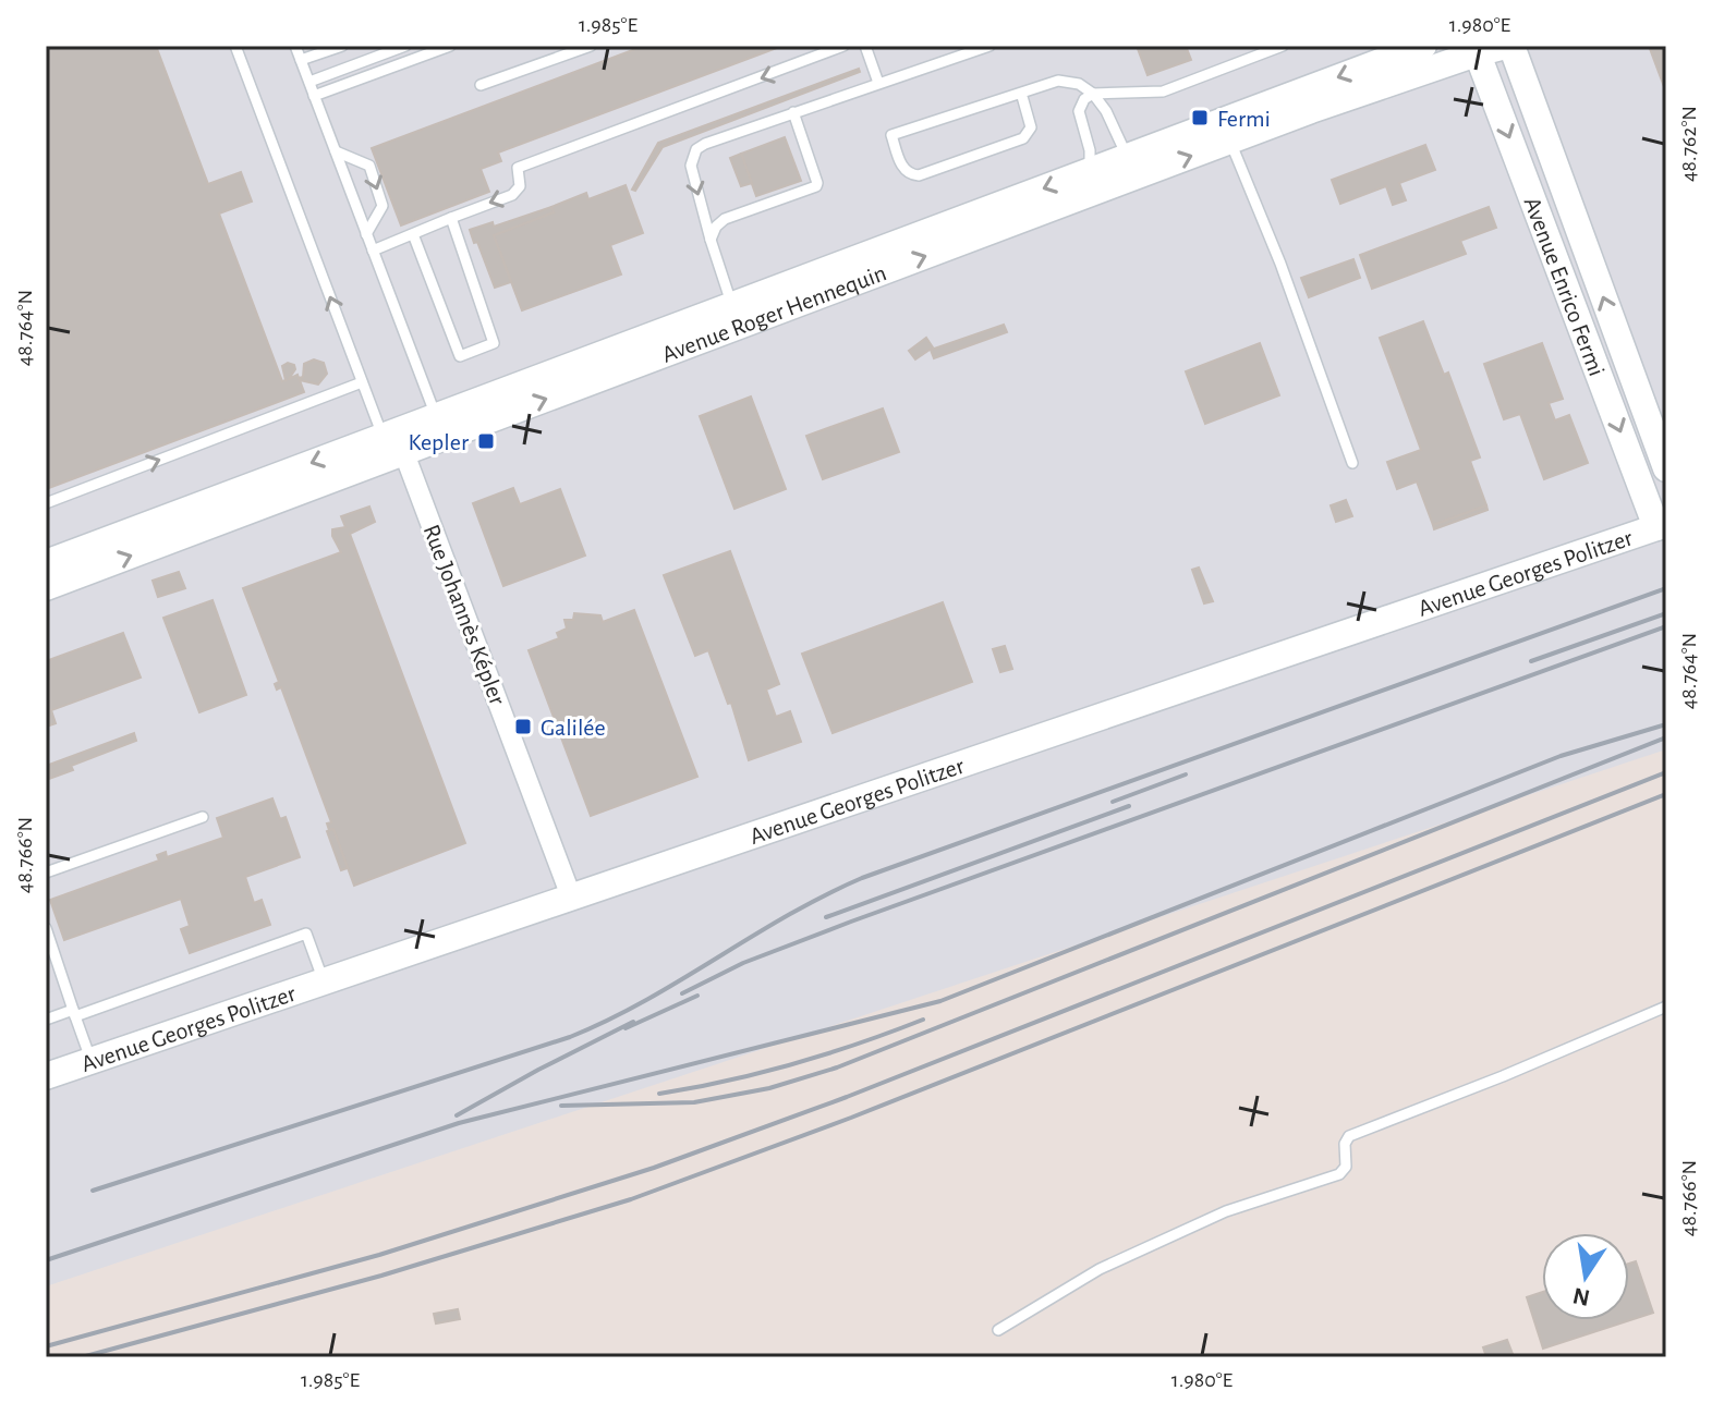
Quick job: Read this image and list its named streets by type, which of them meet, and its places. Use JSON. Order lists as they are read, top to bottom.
{
  "streets": {
    "street": [
      "Avenue Enrico Fermi",
      "Avenue Roger Hennequin",
      "Avenue Georges Politzer",
      "Rue Johannès Képler"
    ]
  },
  "crossings": [
    ["Avenue Enrico Fermi", "Avenue Roger Hennequin"],
    ["Avenue Enrico Fermi", "Avenue Georges Politzer"],
    ["Avenue Roger Hennequin", "Rue Johannès Képler"],
    ["Avenue Georges Politzer", "Rue Johannès Képler"]
  ],
  "places": {
    "transit": ["Fermi", "Kepler", "Galilée"]
  },
  "north": "bottom",
  "coordinates": [
    "1.985°E",
    "1.980°E",
    "48.762°N",
    "48.764°N",
    "48.766°N"
  ]
}
